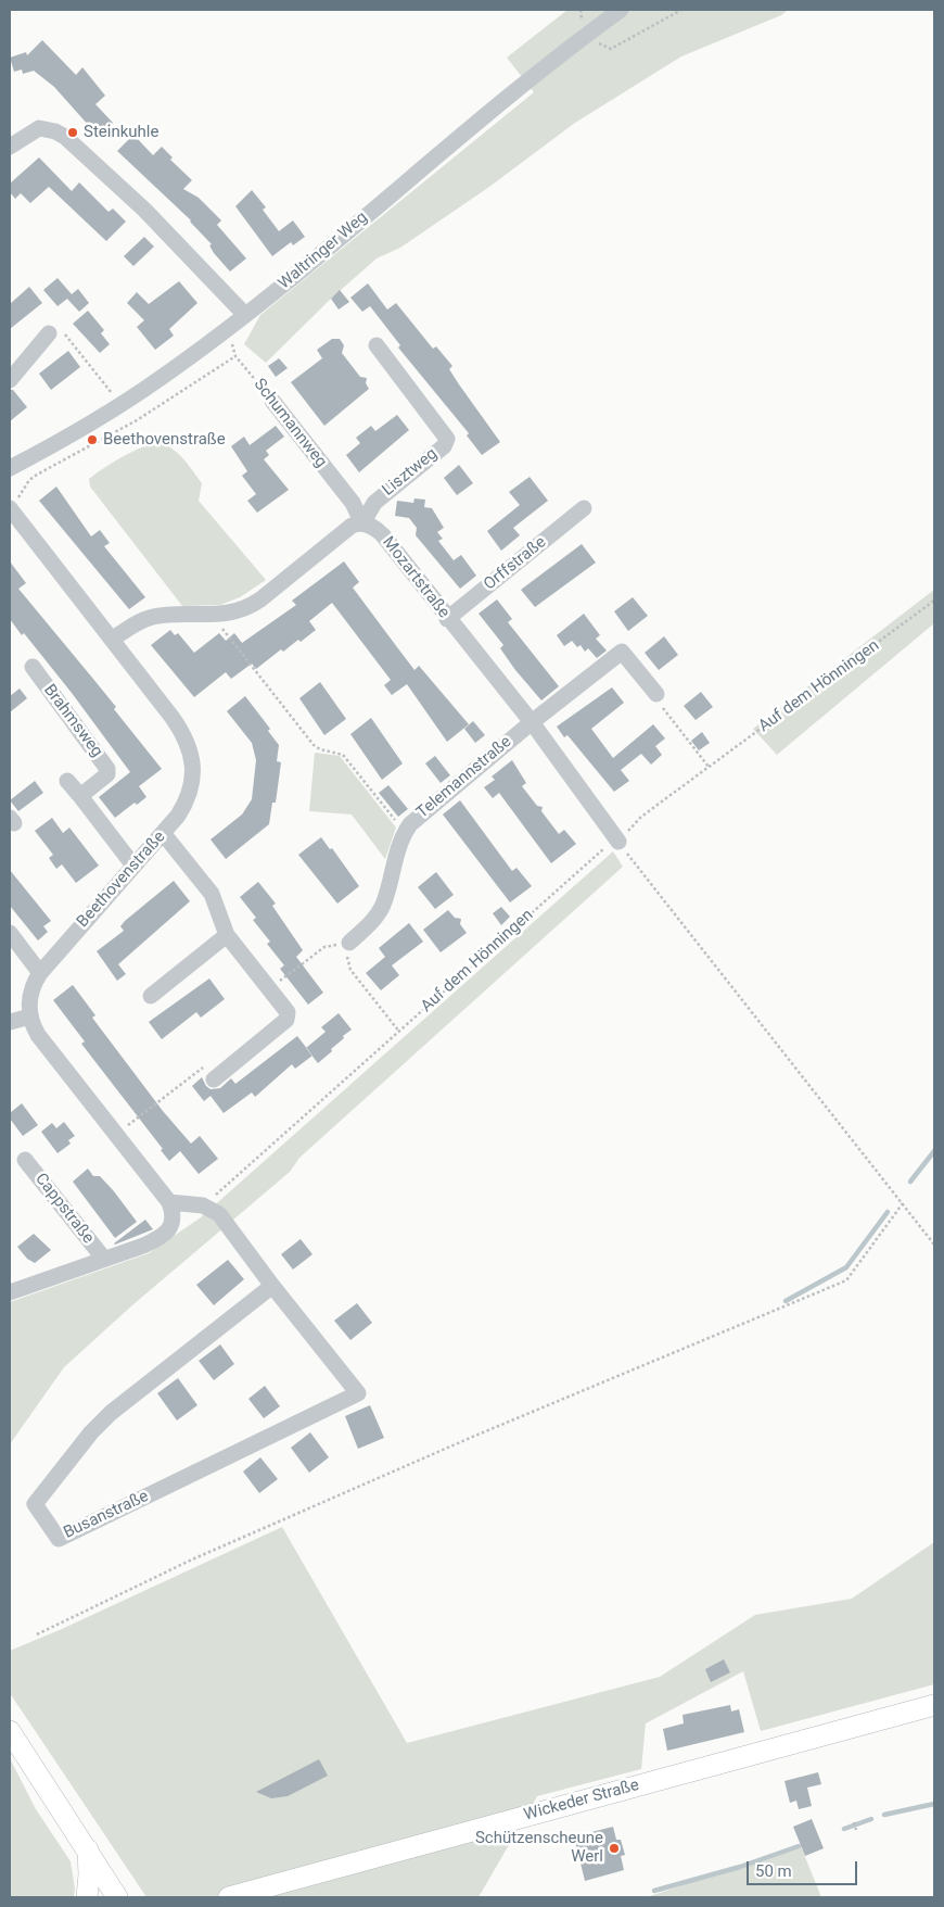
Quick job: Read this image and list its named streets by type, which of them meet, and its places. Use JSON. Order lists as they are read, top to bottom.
{
  "streets": {
    "main road": ["Wickeder Straße"],
    "street": [
      "Waltringer Weg",
      "Schumannweg",
      "Lisztweg",
      "Orffstraße",
      "Mozartstraße",
      "Brahmsweg",
      "Telemannstraße",
      "Beethovenstraße",
      "Cappstraße",
      "Busanstraße"
    ],
    "path": ["Auf dem Hönningen"]
  },
  "crossings": [
    ["Schumannweg", "Lisztweg"],
    ["Schumannweg", "Mozartstraße"],
    ["Lisztweg", "Mozartstraße"],
    ["Orffstraße", "Mozartstraße"],
    ["Mozartstraße", "Auf dem Hönningen"],
    ["Mozartstraße", "Telemannstraße"],
    ["Auf dem Hönningen", "Busanstraße"]
  ],
  "places": ["Steinkuhle", "Beethovenstraße", "Schützenscheune Werl"],
  "scale_bar": "50 m"
}
